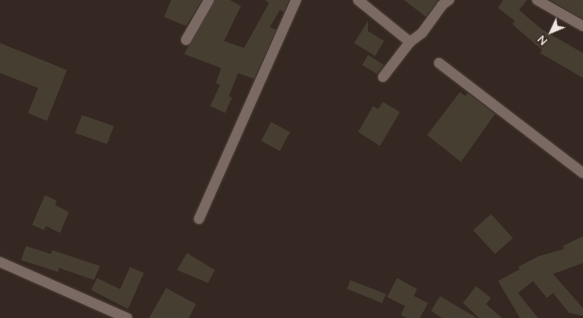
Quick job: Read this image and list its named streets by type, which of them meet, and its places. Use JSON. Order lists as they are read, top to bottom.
{
  "north": "bottom left"
}
